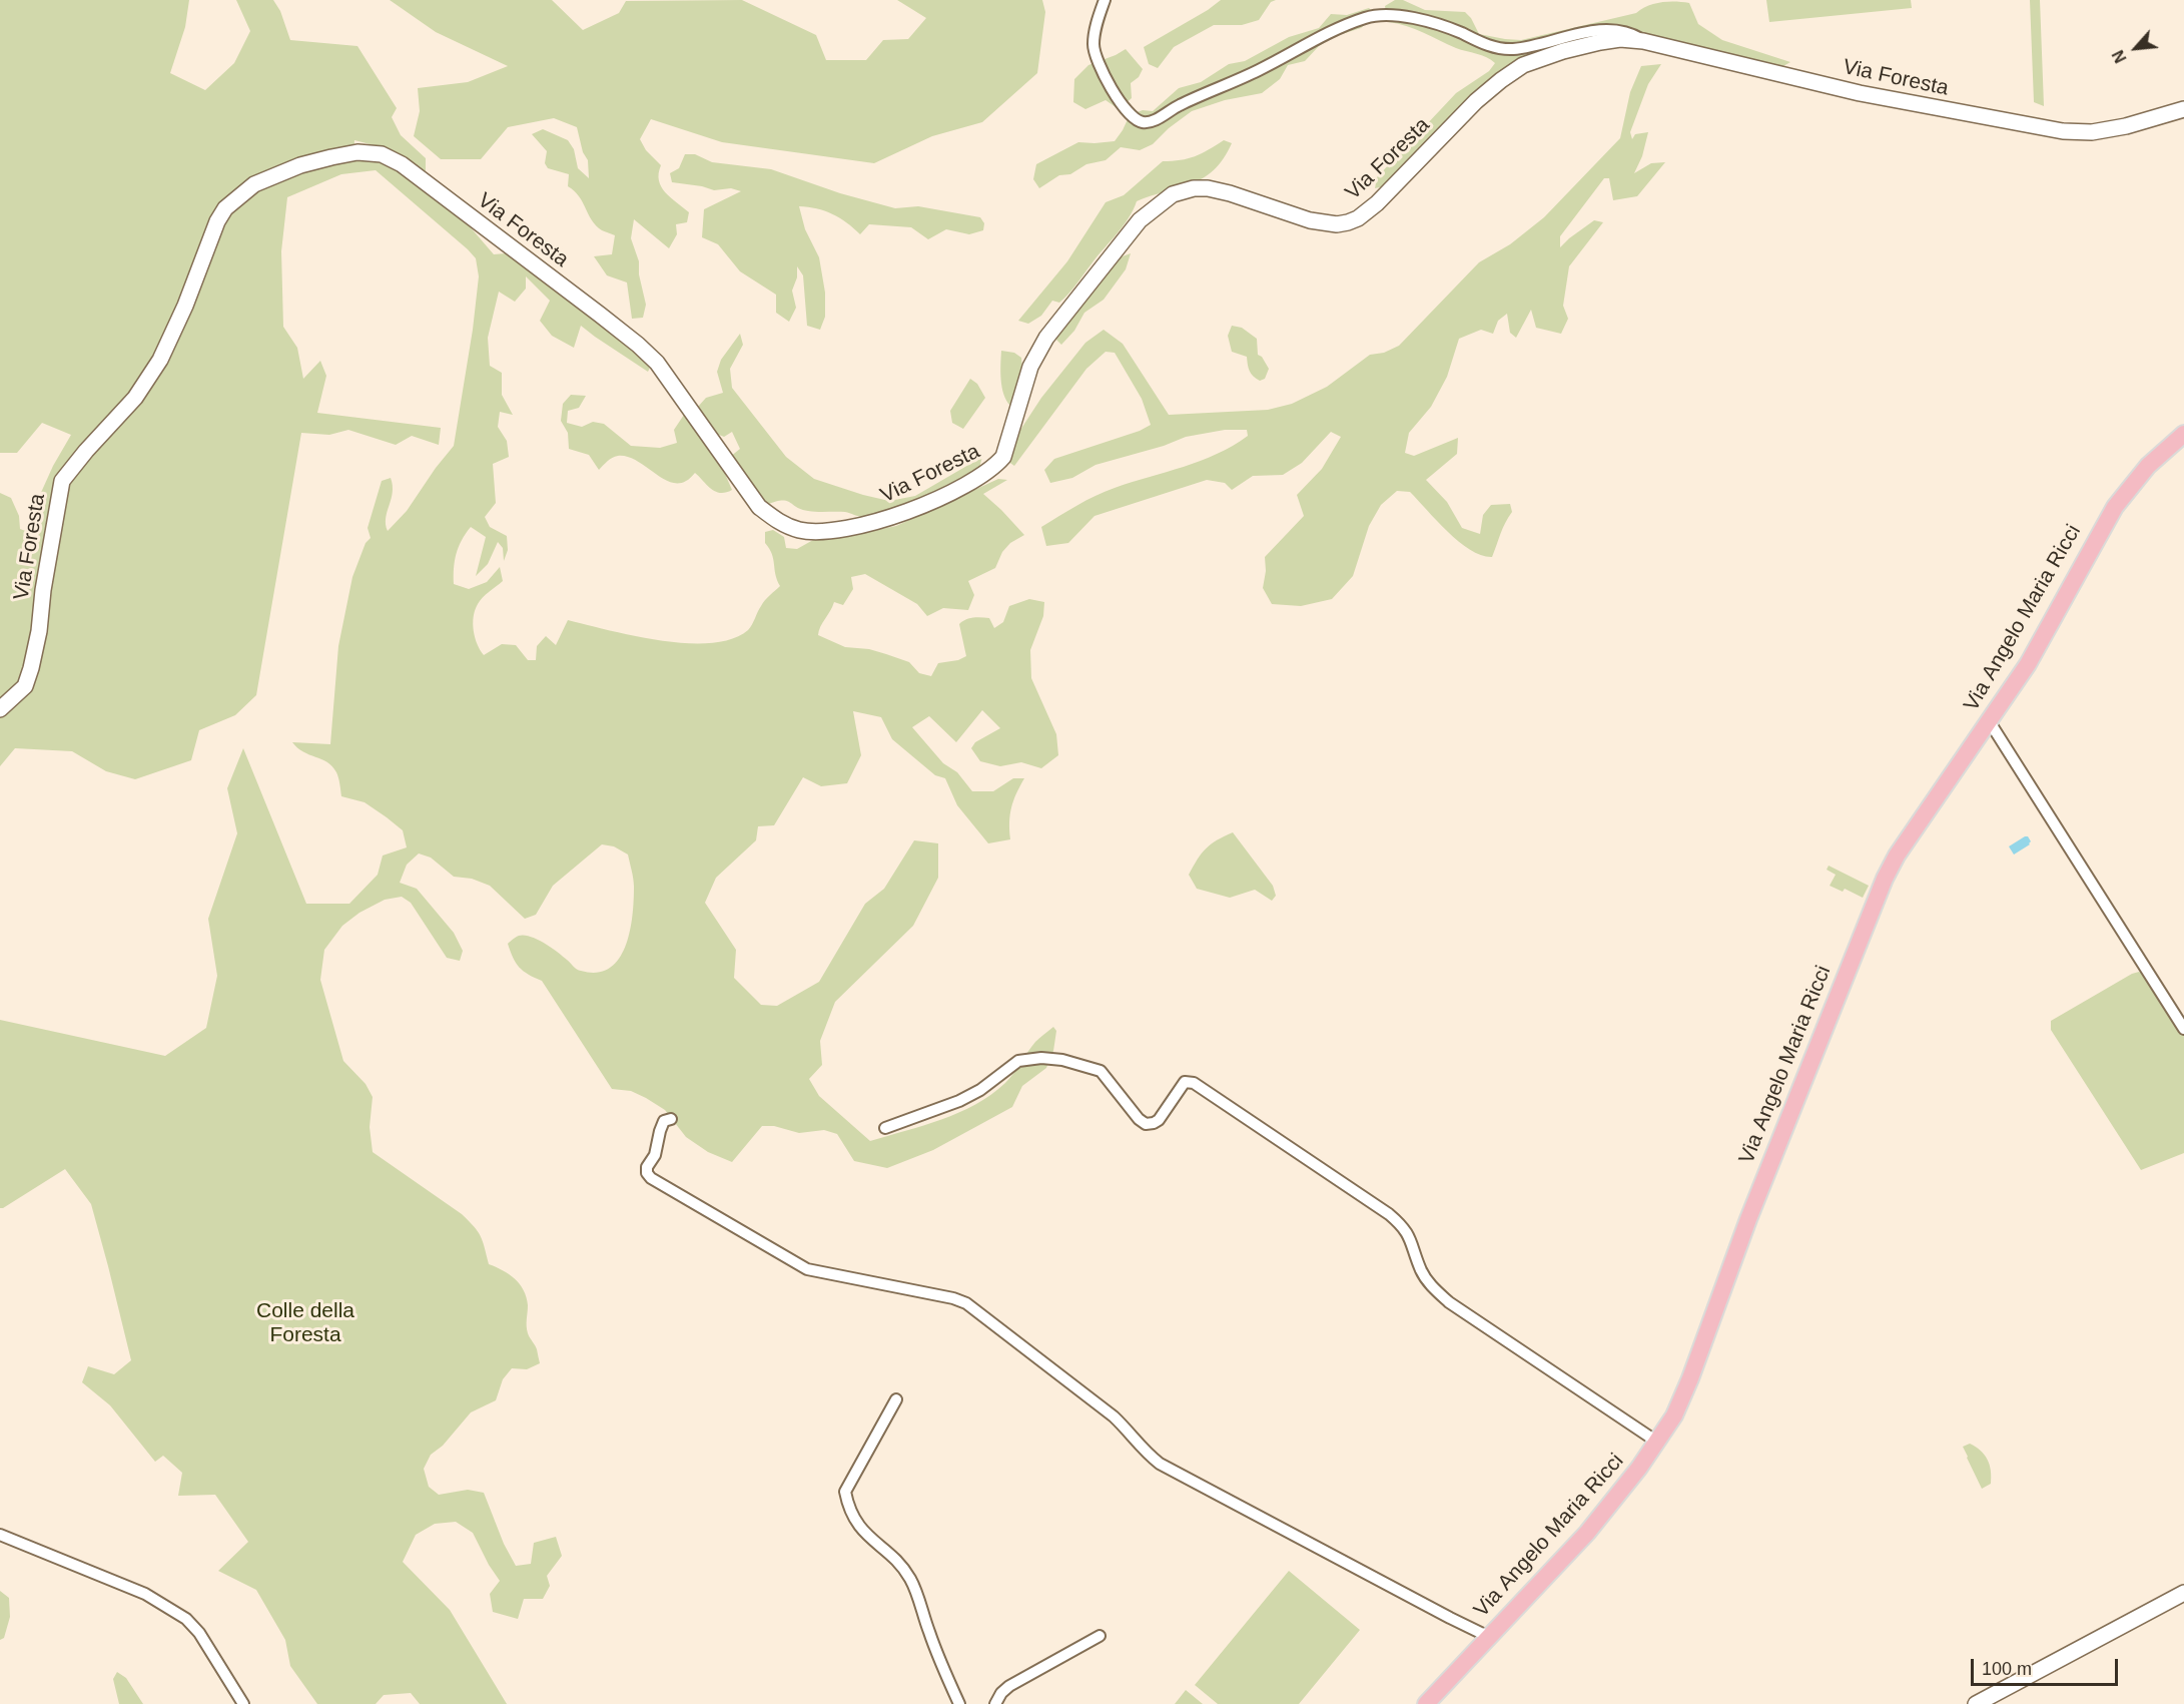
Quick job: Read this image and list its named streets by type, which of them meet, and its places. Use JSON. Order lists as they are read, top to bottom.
{
  "streets": {
    "main road": ["Via Foresta", "Via Angelo Maria Ricci"]
  },
  "parks": ["Colle della Foresta"],
  "scale_bar": "100 m",
  "north": "bottom left"
}
